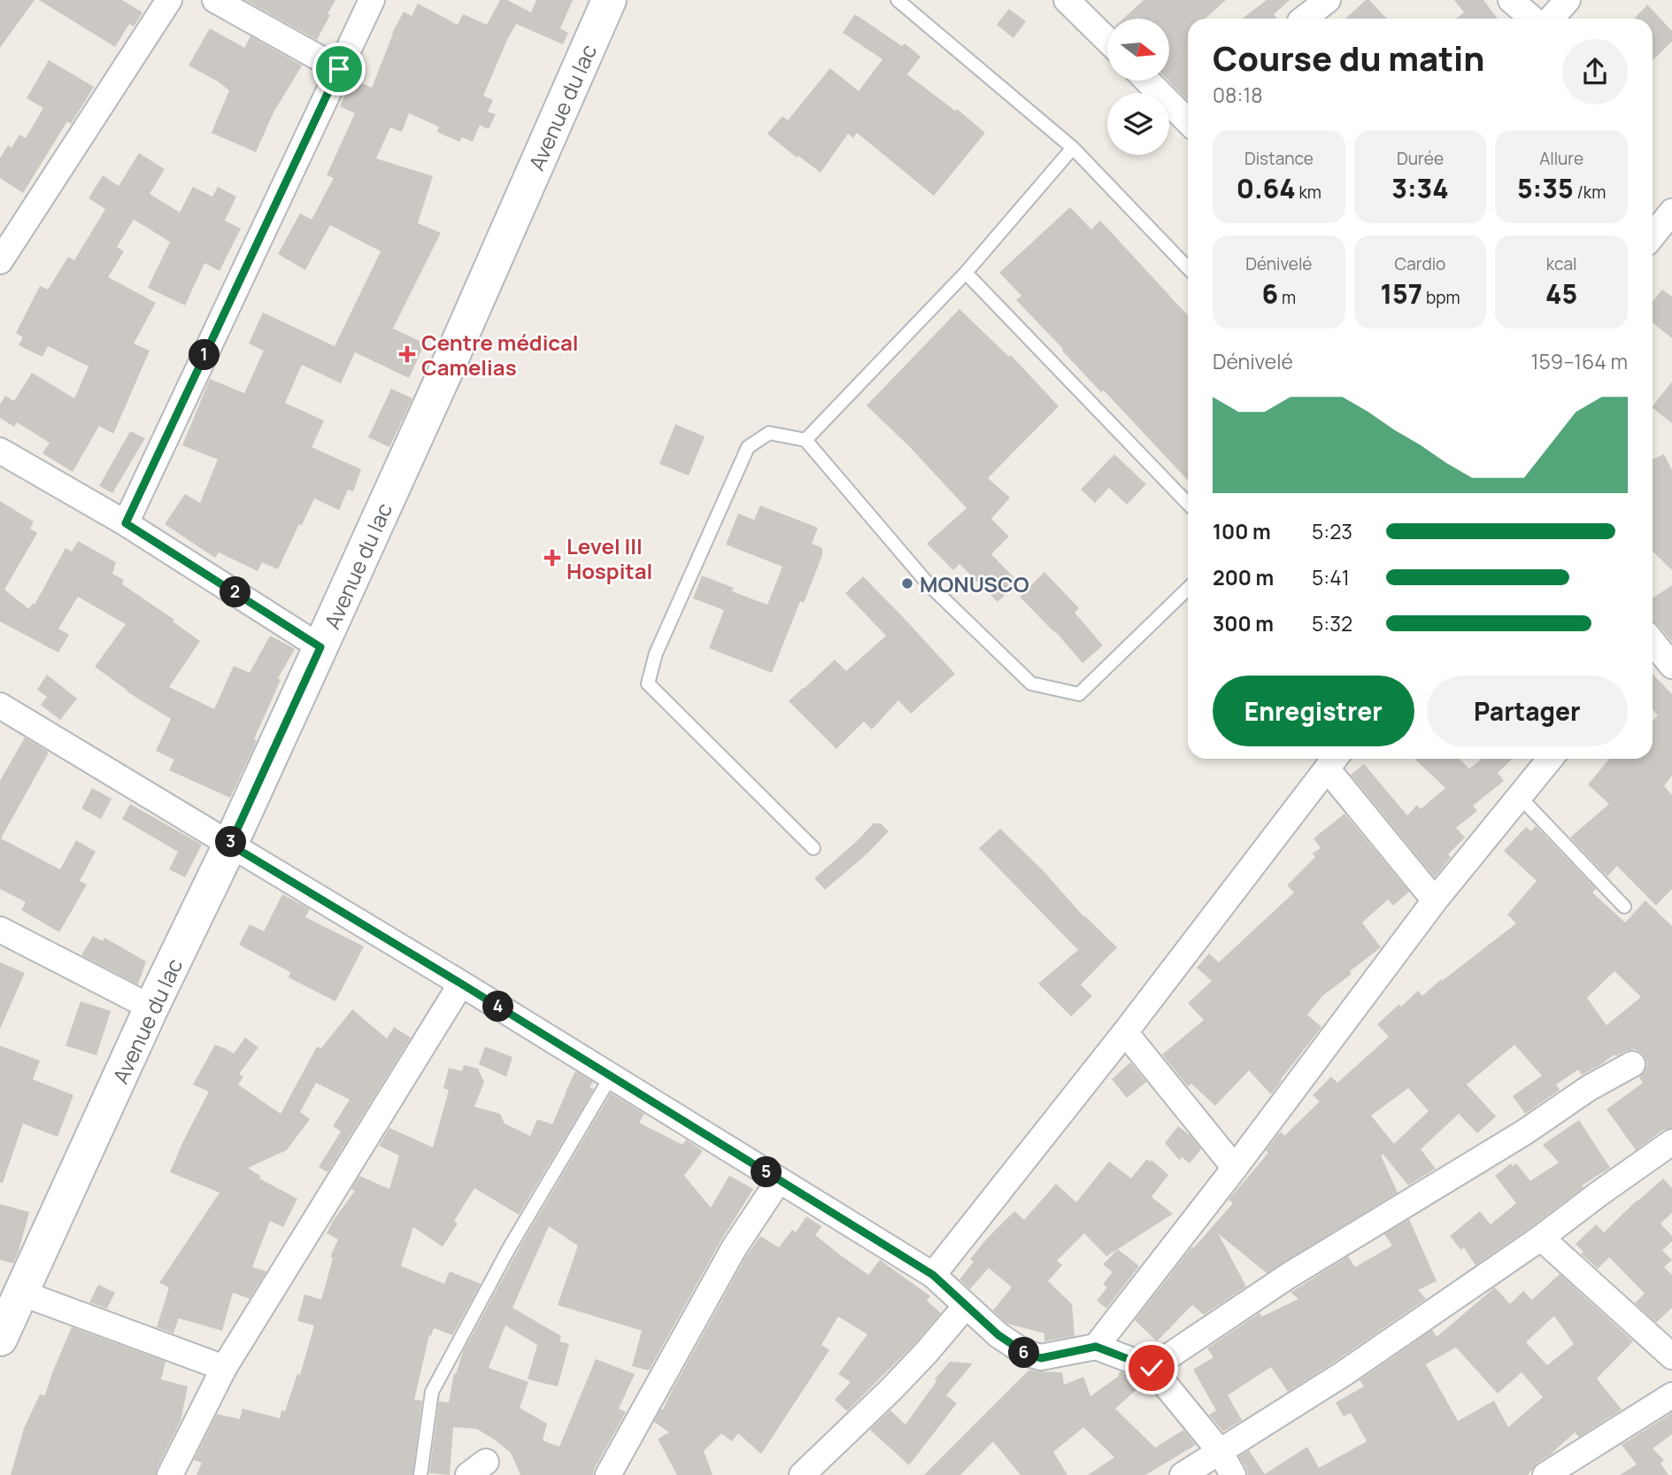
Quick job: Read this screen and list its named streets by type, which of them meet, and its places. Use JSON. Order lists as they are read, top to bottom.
{
  "streets": {
    "main road": ["Avenue du lac"]
  },
  "places": {
    "health": ["Centre médical Camelias", "Level III Hospital"],
    "other": ["MONUSCO"]
  },
  "north": "right",
  "page": {
    "heading": ["Course du matin", "08:18"],
    "stats": [
      ["Distance", "0.64 km"],
      ["Durée", "3:34"],
      ["Allure", "5:35 /km"],
      ["Dénivelé", "6 m"],
      ["Cardio", "157 bpm"],
      ["kcal", "45"]
    ],
    "chart": ["Dénivelé", "159–164 m"],
    "pins": [
      "1",
      "2",
      "3",
      "4",
      "5",
      "6"
    ],
    "list": [
      {
        "name": "100 m",
        "note": "5:23"
      },
      {
        "name": "200 m",
        "note": "5:41"
      },
      {
        "name": "300 m",
        "note": "5:32"
      }
    ],
    "buttons": ["Enregistrer", "Partager"]
  }
}
